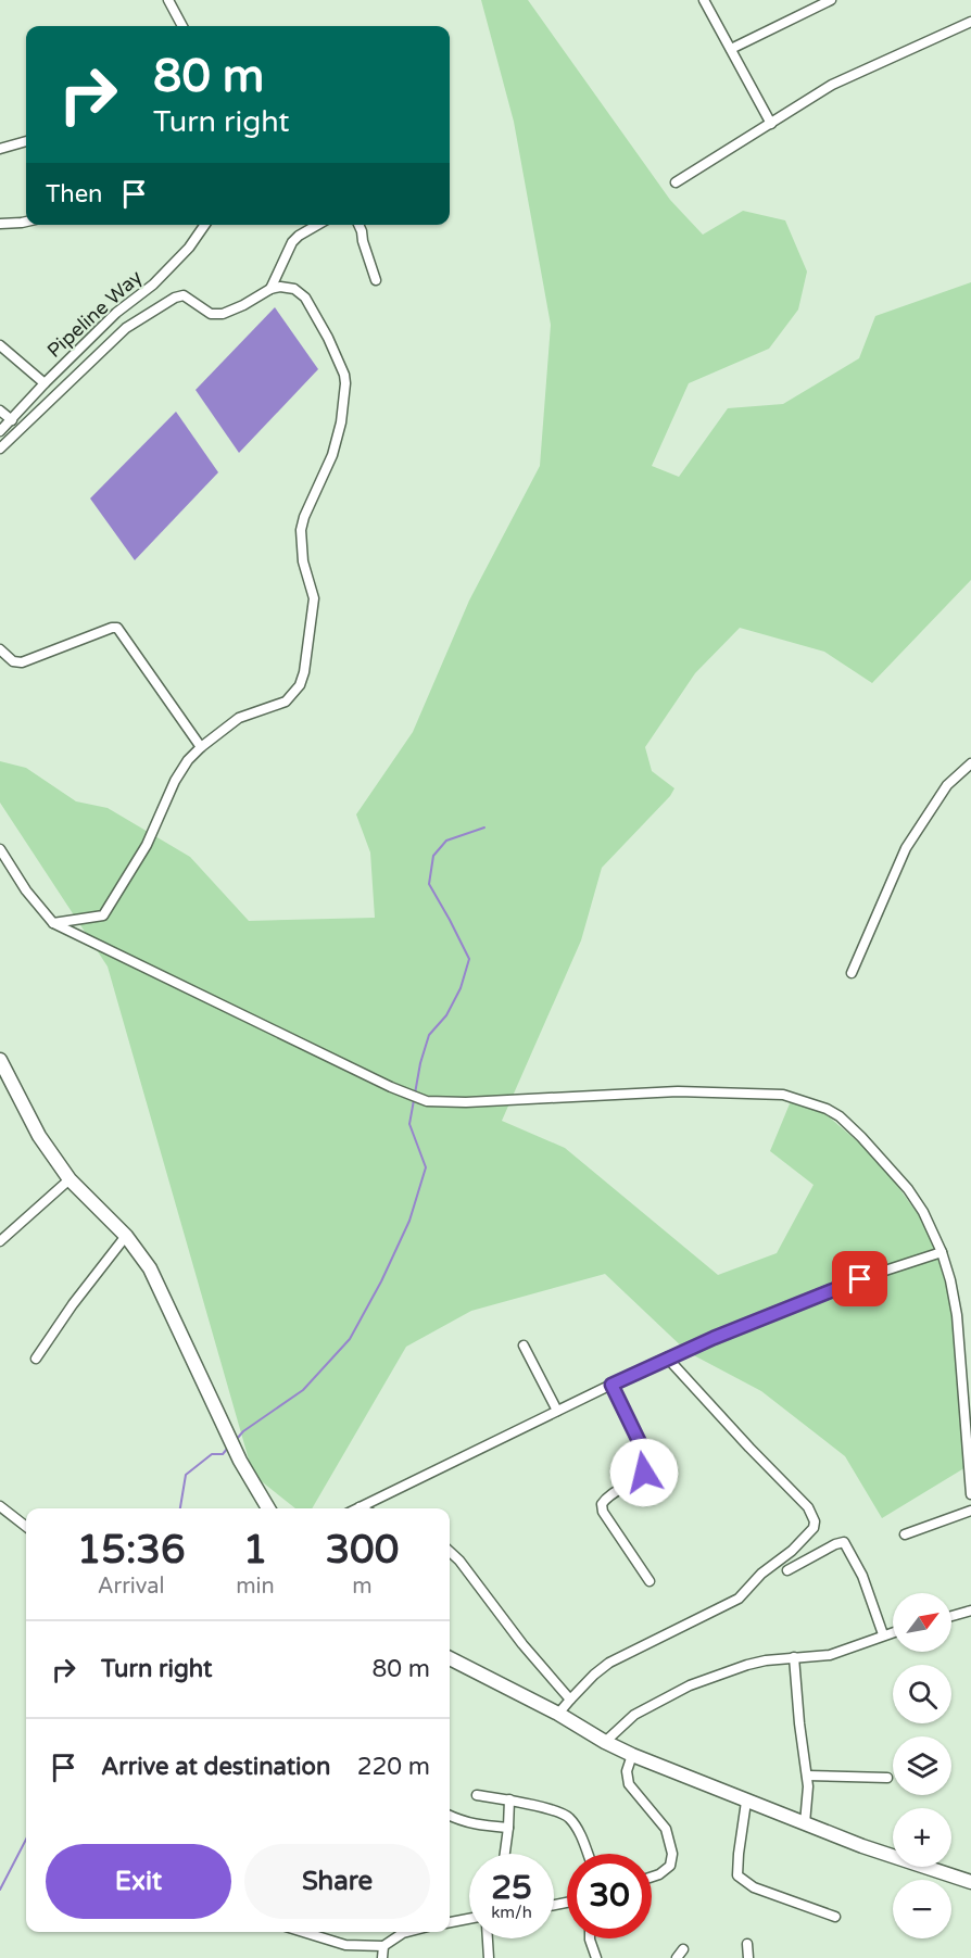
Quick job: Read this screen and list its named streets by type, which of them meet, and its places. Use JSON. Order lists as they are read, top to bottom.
{
  "streets": {
    "street": ["Pipeline Way"]
  },
  "north": "top right",
  "page": {
    "turn": ["80 m", "Turn right"],
    "then": "Then",
    "eta": [
      "15:36",
      "Arrival",
      "1",
      "min",
      "300",
      "m"
    ],
    "map_buttons": ["+", "−"],
    "list": [
      {
        "name": "Turn right",
        "value": "80 m"
      },
      {
        "name": "Arrive at destination",
        "value": "220 m"
      }
    ],
    "buttons": ["Exit", "Share"],
    "speed": "25 km/h",
    "limit": "30"
  }
}
